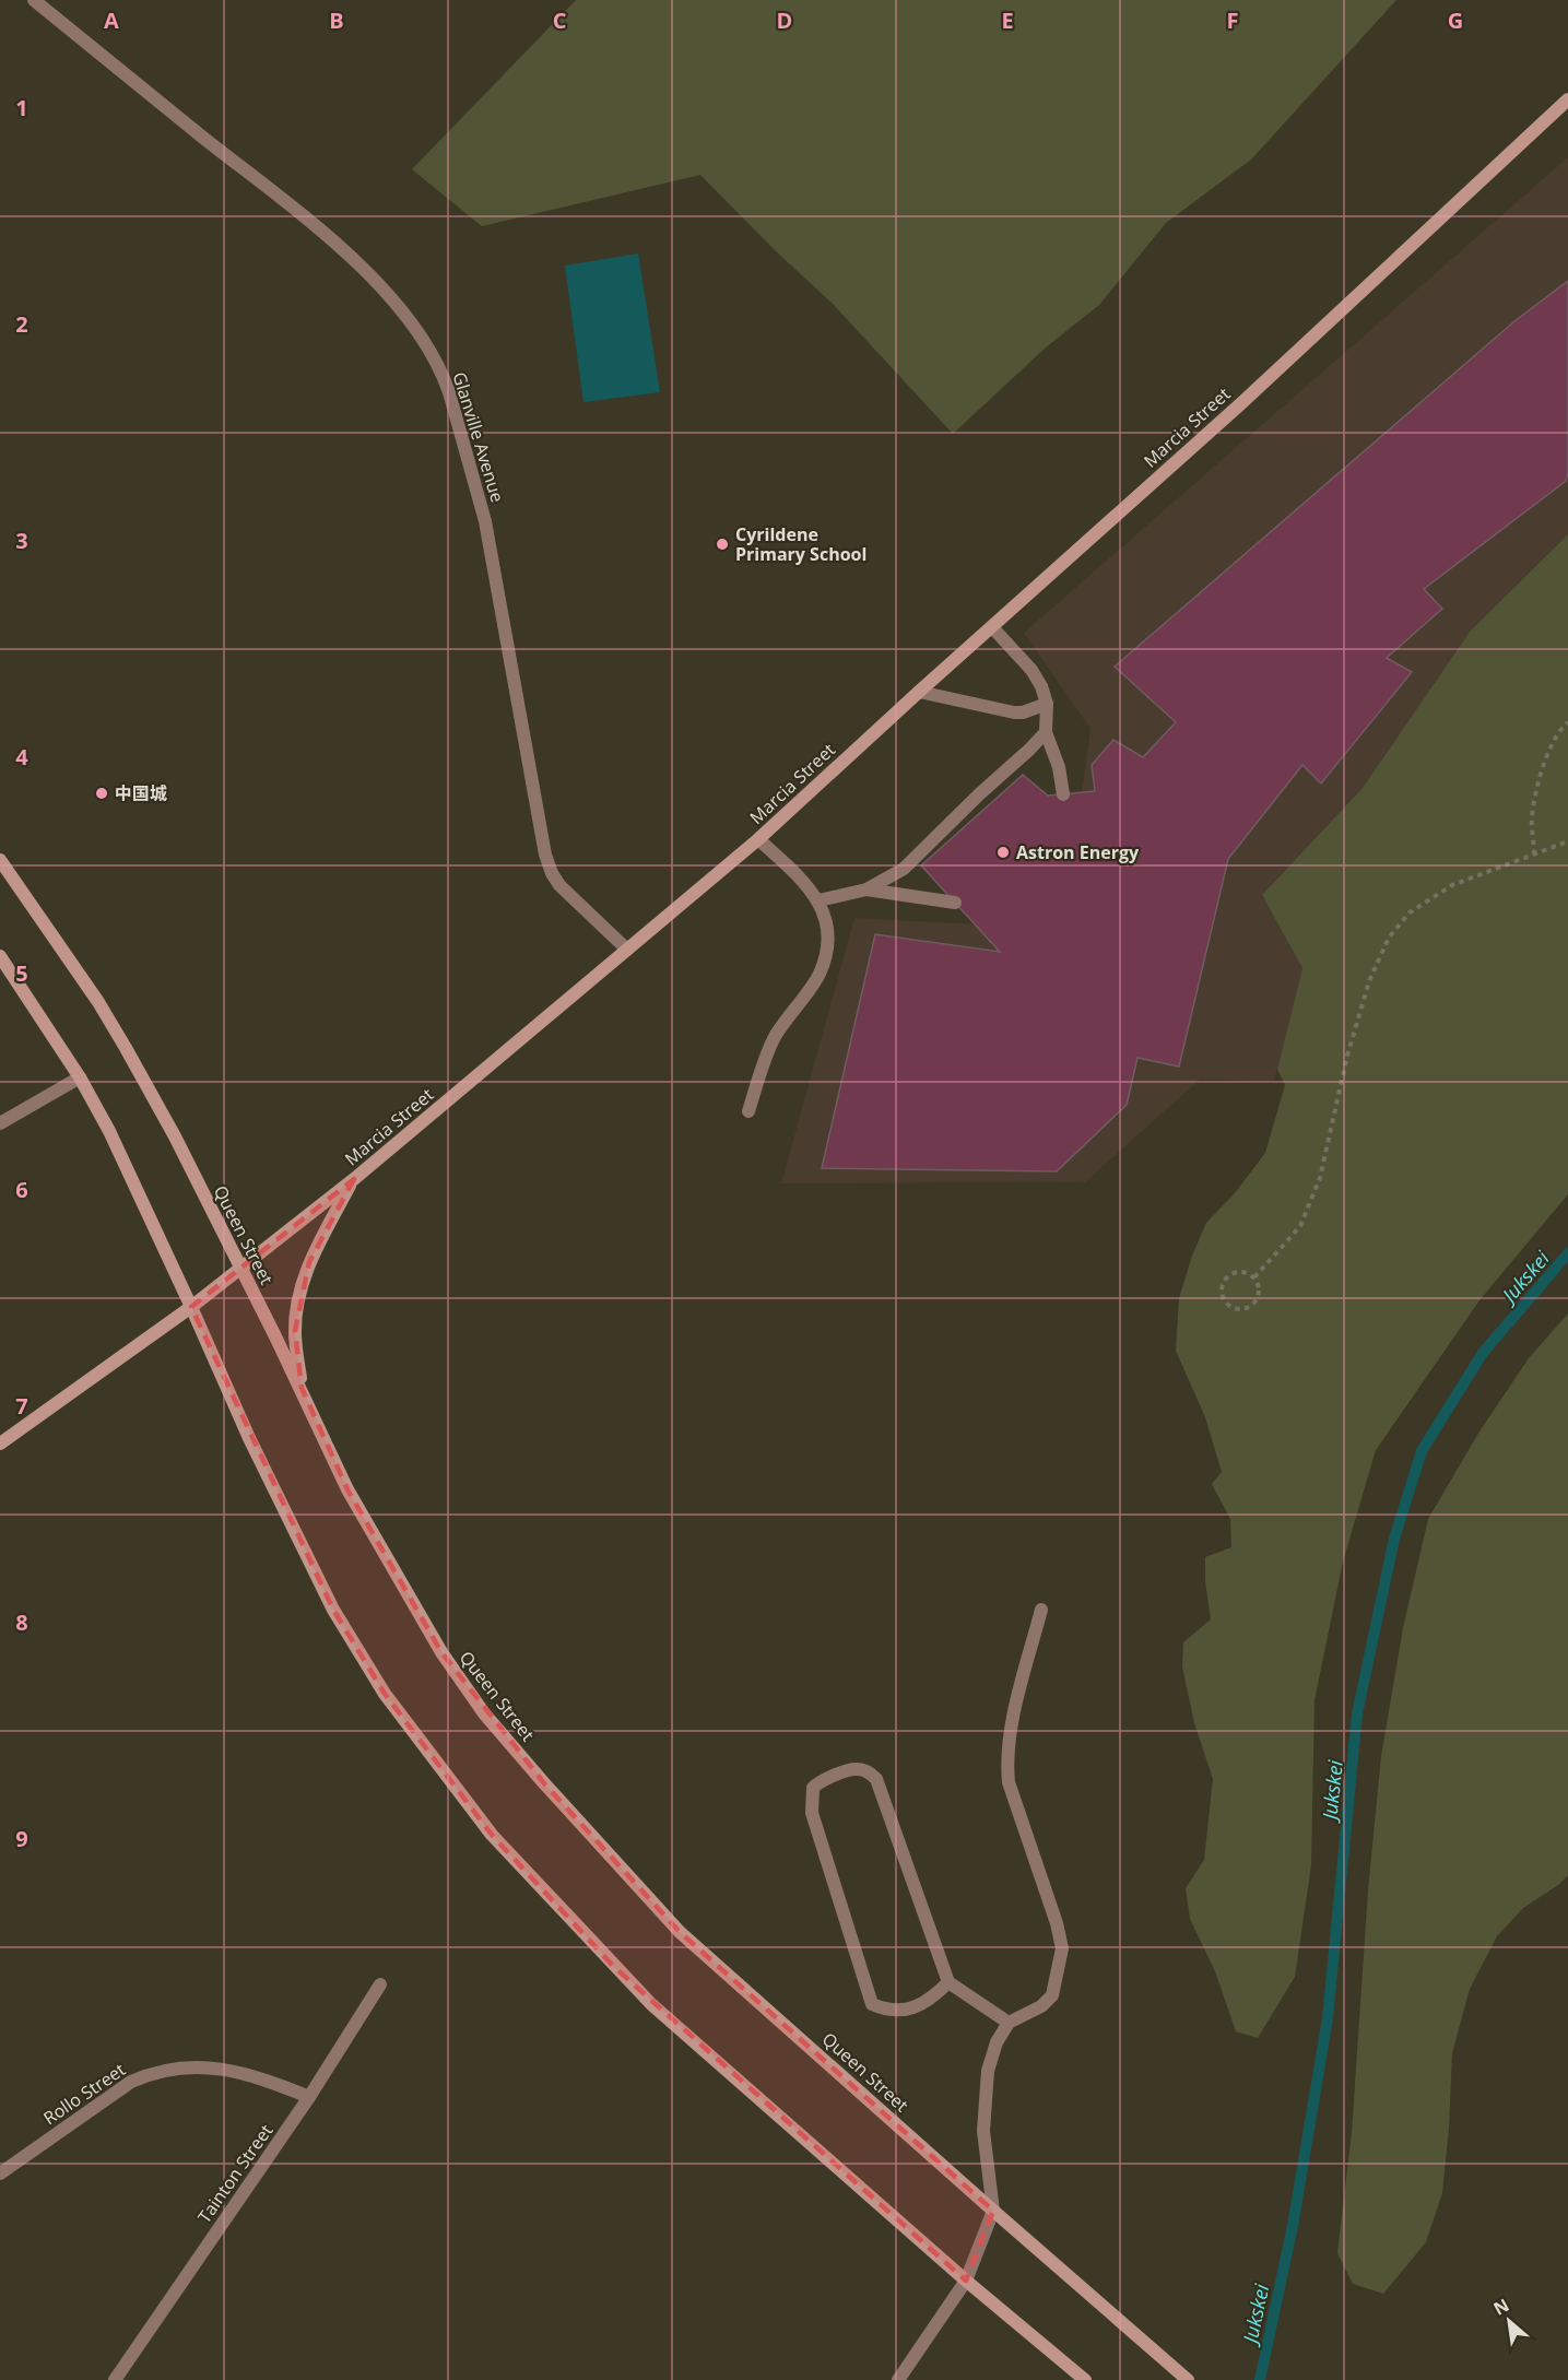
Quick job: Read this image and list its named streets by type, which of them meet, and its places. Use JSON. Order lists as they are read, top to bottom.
{
  "streets": {
    "main road": ["Marcia Street", "Queen Street"],
    "street": ["Glanville Avenue", "Rollo Street", "Tainton Street"]
  },
  "crossings": [
    ["Marcia Street", "Glanville Avenue"],
    ["Marcia Street", "Queen Street"],
    ["Rollo Street", "Tainton Street"]
  ],
  "water": ["Jukskei"],
  "places": ["Cyrildene Primary School", "中国城", "Astron Energy"],
  "north": "top left",
  "grid": {
    "columns": [
      "A",
      "B",
      "C",
      "D",
      "E",
      "F",
      "G"
    ],
    "rows": [
      "1",
      "2",
      "3",
      "4",
      "5",
      "6",
      "7",
      "8",
      "9"
    ]
  }
}
